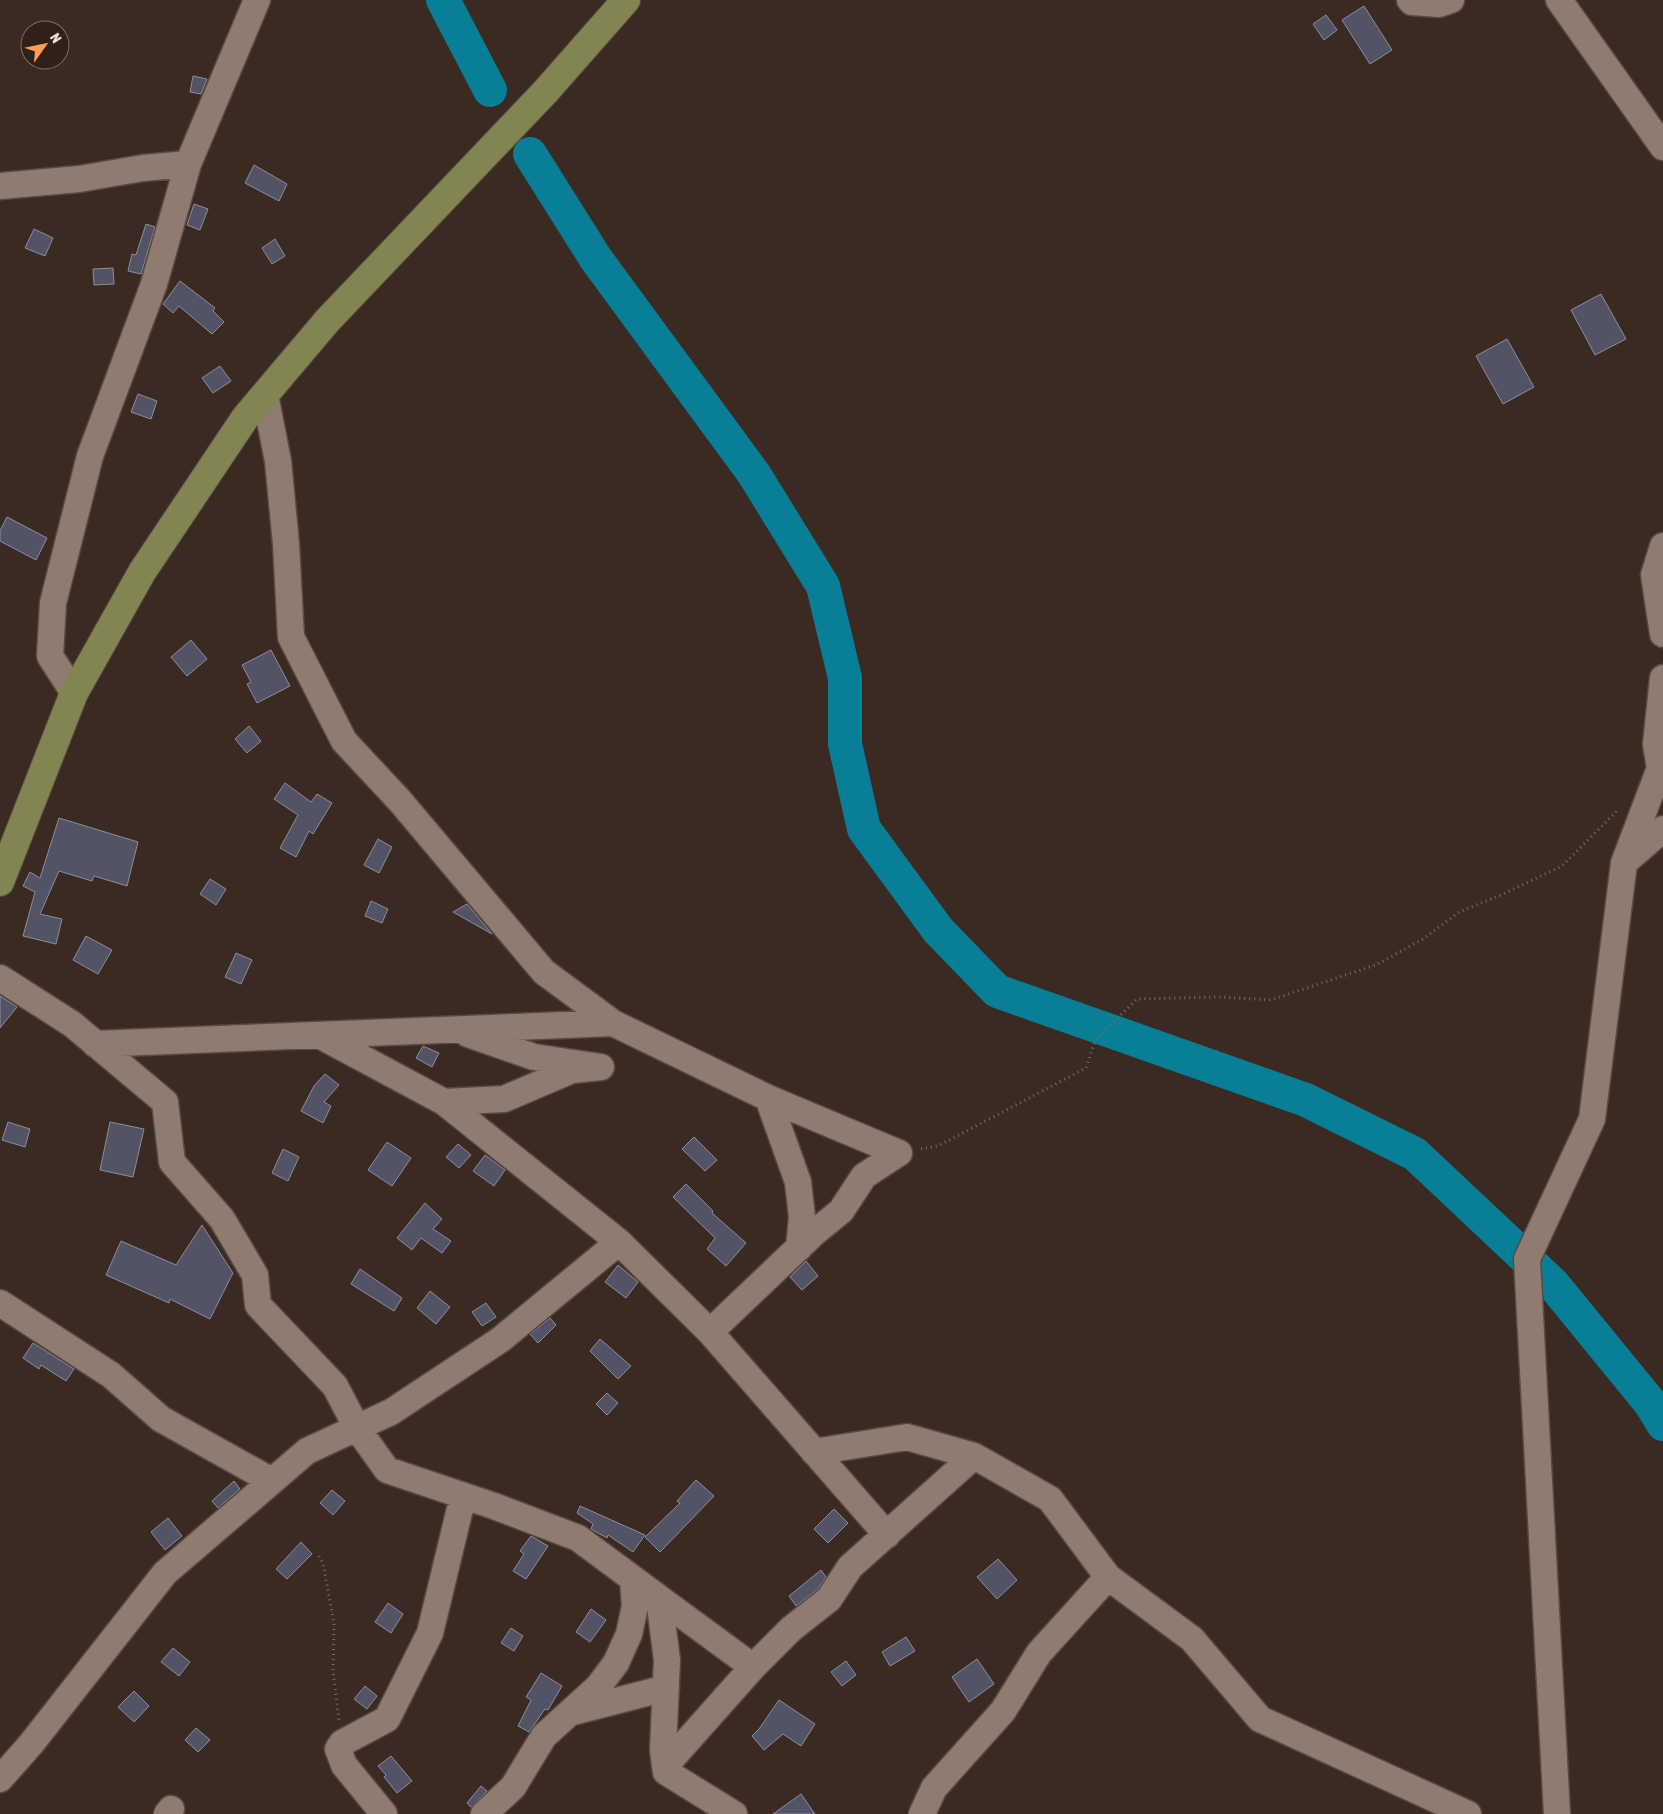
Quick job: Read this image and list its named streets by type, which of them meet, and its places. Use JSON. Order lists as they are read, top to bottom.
{
  "north": "top right"
}
